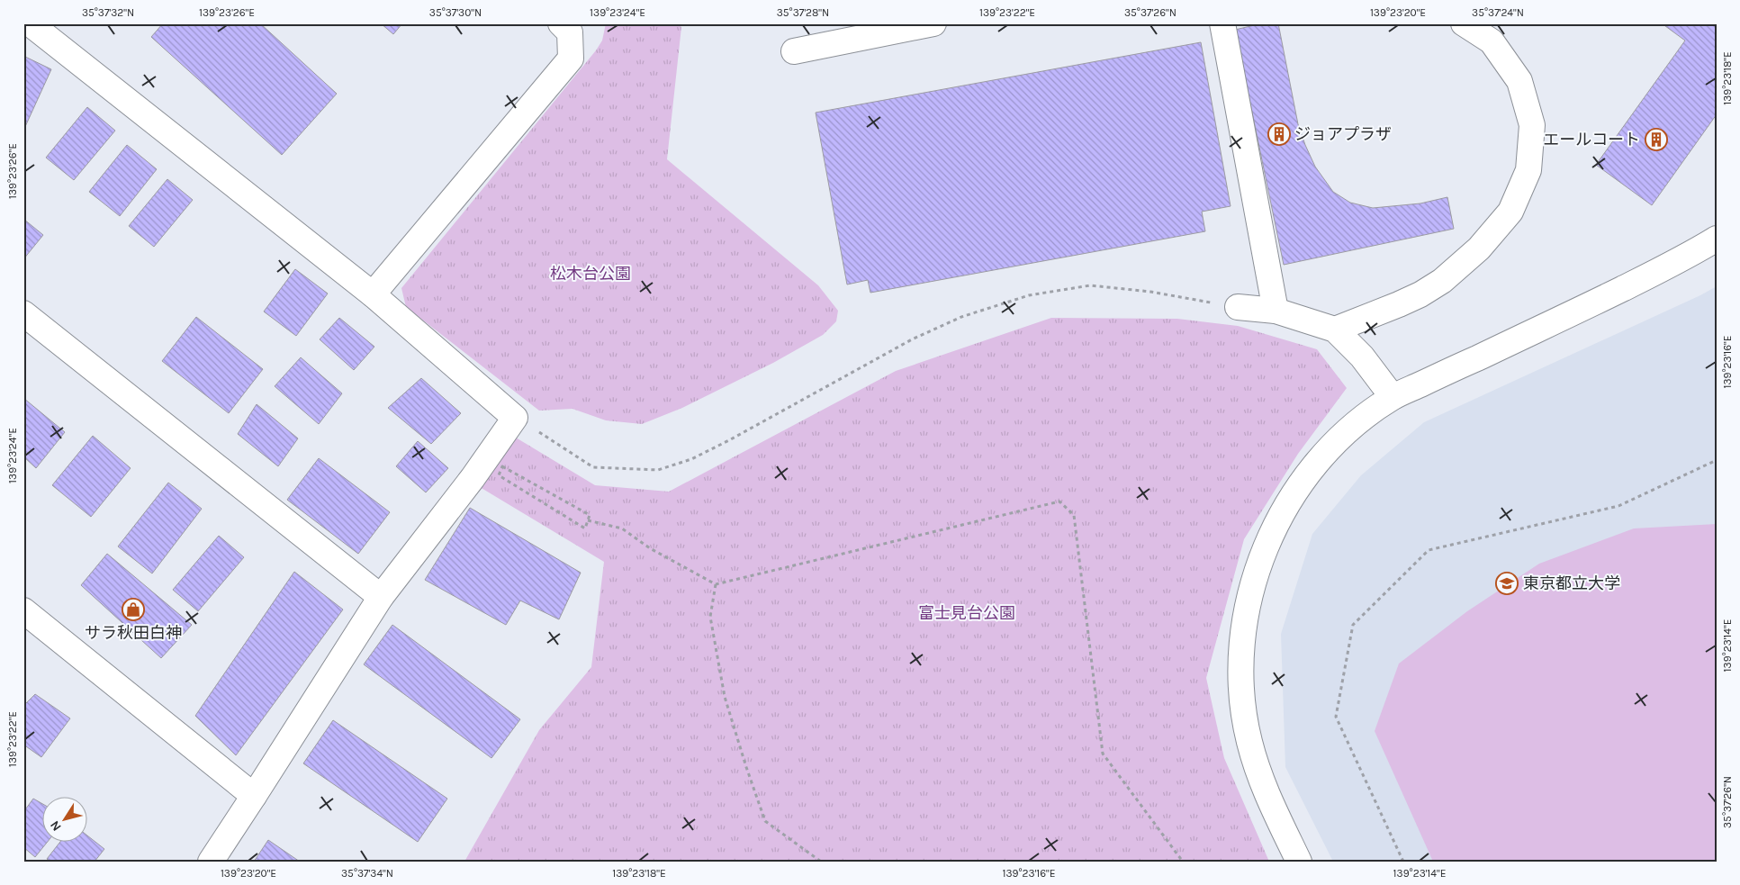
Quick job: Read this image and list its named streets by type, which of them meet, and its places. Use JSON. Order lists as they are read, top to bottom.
{
  "parks": ["松木台公園", "富士見台公園"],
  "places": {
    "building": ["ジョアプラザ", "エールコート"],
    "school or university": ["東京都立大学"],
    "shop": ["サラ秋田白神"]
  },
  "north": "bottom left",
  "coordinates": [
    "35°37'32\"N",
    "139°23'26\"E",
    "35°37'30\"N",
    "139°23'24\"E",
    "35°37'28\"N",
    "139°23'22\"E",
    "35°37'26\"N",
    "139°23'20\"E",
    "35°37'24\"N",
    "139°23'18\"E",
    "139°23'16\"E",
    "139°23'14\"E",
    "35°37'34\"N"
  ]
}
